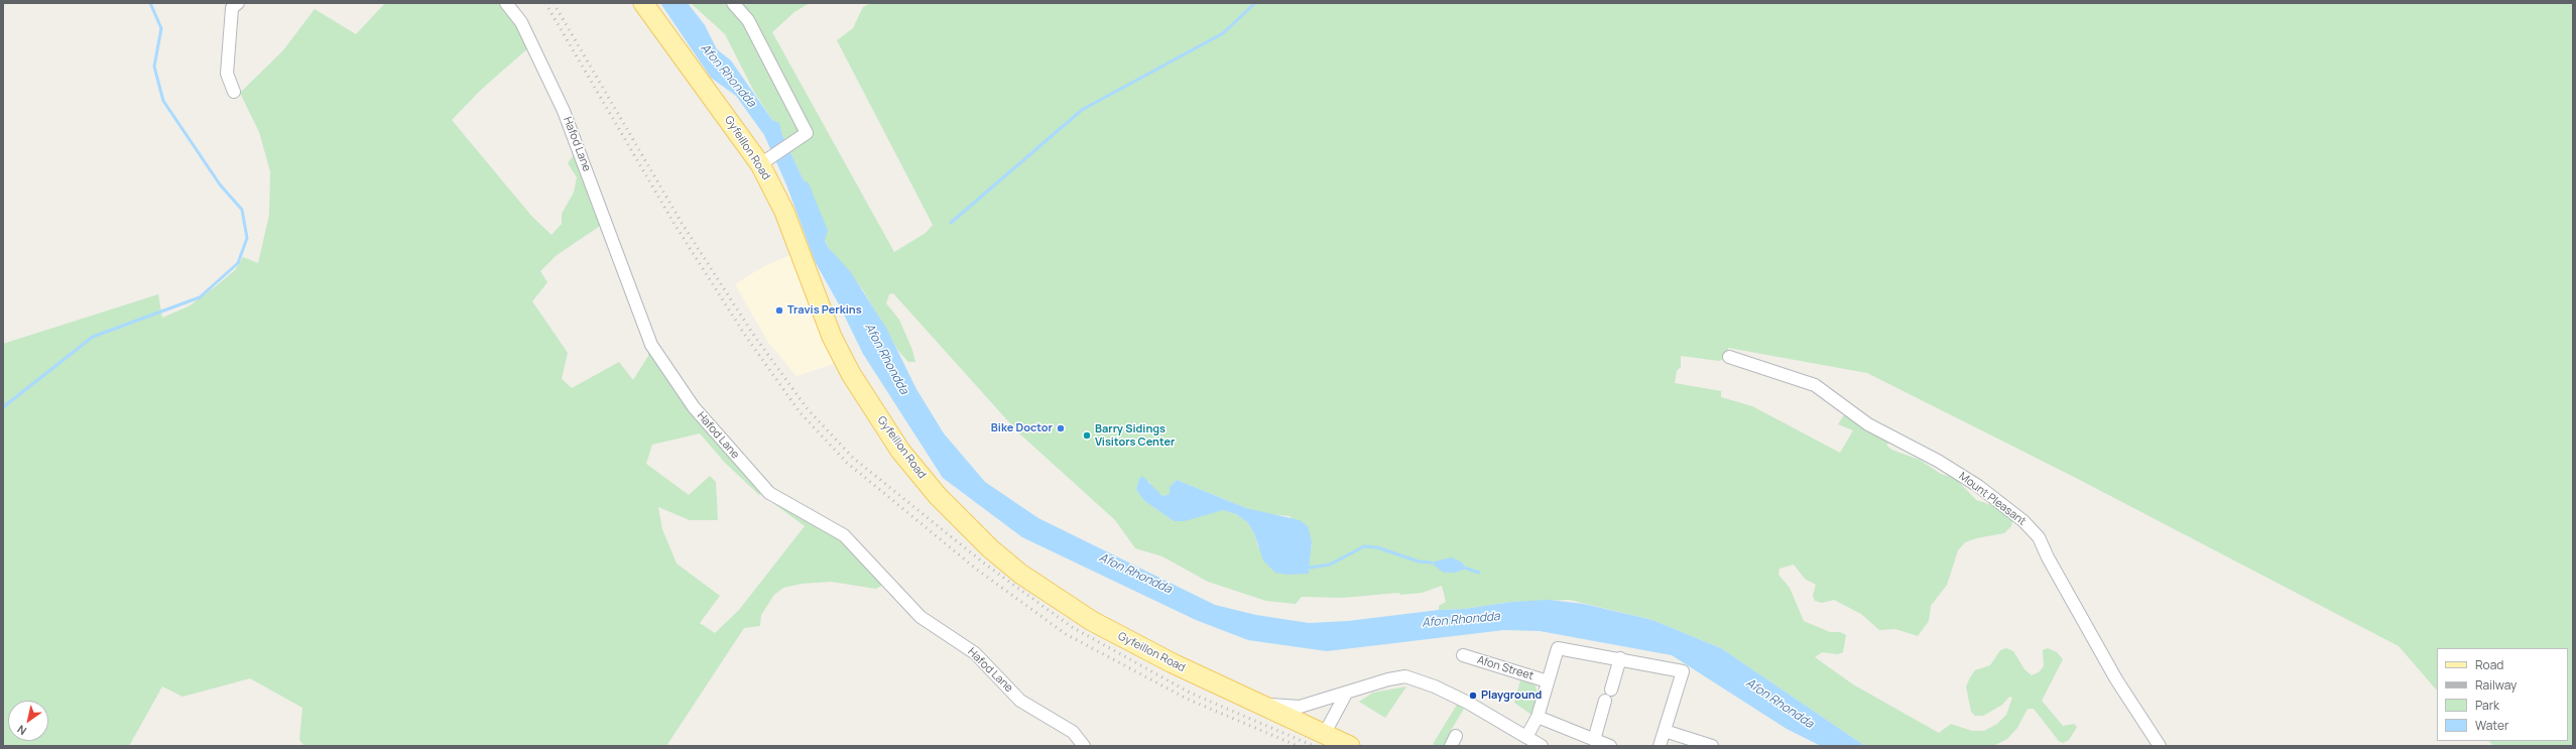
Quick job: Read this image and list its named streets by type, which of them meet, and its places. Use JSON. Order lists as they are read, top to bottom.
{
  "streets": {
    "main road": ["Gyfeillon Road"],
    "street": ["Hafod Lane", "Mount Pleasant", "Afon Street"]
  },
  "water": ["Afon Rhondda"],
  "places": [
    "Travis Perkins",
    "Bike Doctor",
    "Barry Sidings Visitors Center",
    "Playground"
  ],
  "legend": [
    "Road",
    "Railway",
    "Park",
    "Water"
  ],
  "north": "bottom left"
}
